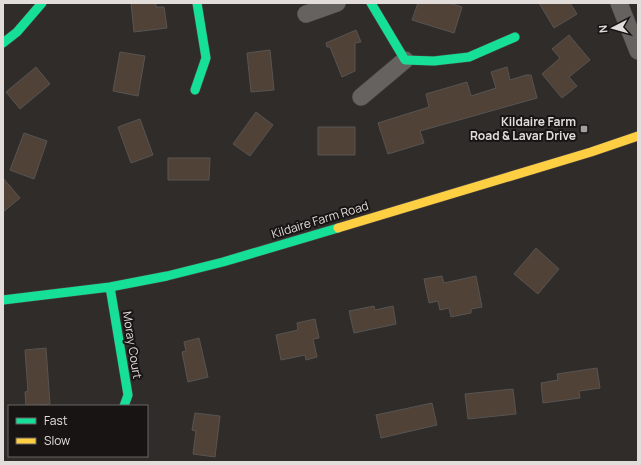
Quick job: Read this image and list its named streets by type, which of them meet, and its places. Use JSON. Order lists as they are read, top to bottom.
{
  "streets": {
    "main road": ["Kildaire Farm Road", "Moray Court"]
  },
  "crossings": [
    ["Kildaire Farm Road", "Moray Court"]
  ],
  "places": {
    "transit": ["Kildaire Farm Road & Lavar Drive"]
  },
  "legend": ["Fast", "Slow"],
  "north": "left"
}
